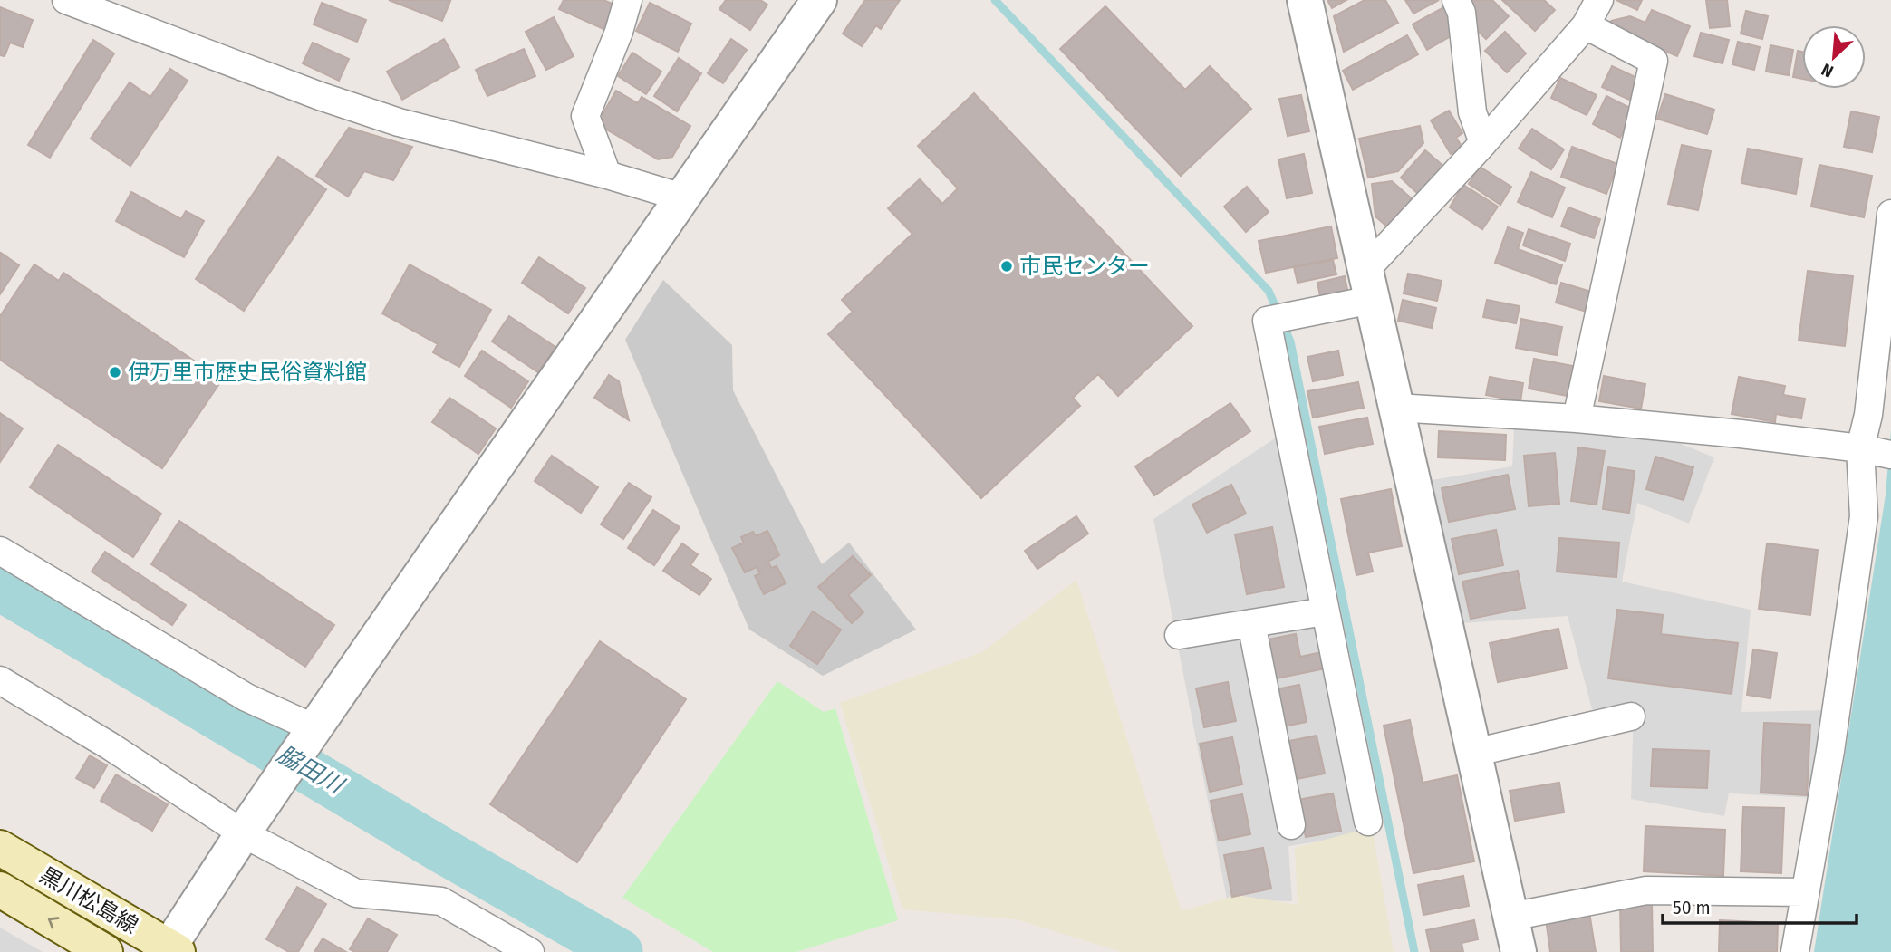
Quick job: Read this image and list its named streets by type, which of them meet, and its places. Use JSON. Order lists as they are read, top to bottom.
{
  "streets": {
    "main road": ["黒川松島線"]
  },
  "water": ["脇田川"],
  "places": ["市民センター", "伊万里市歴史民俗資料館"],
  "scale_bar": "50 m",
  "north": "bottom left"
}
